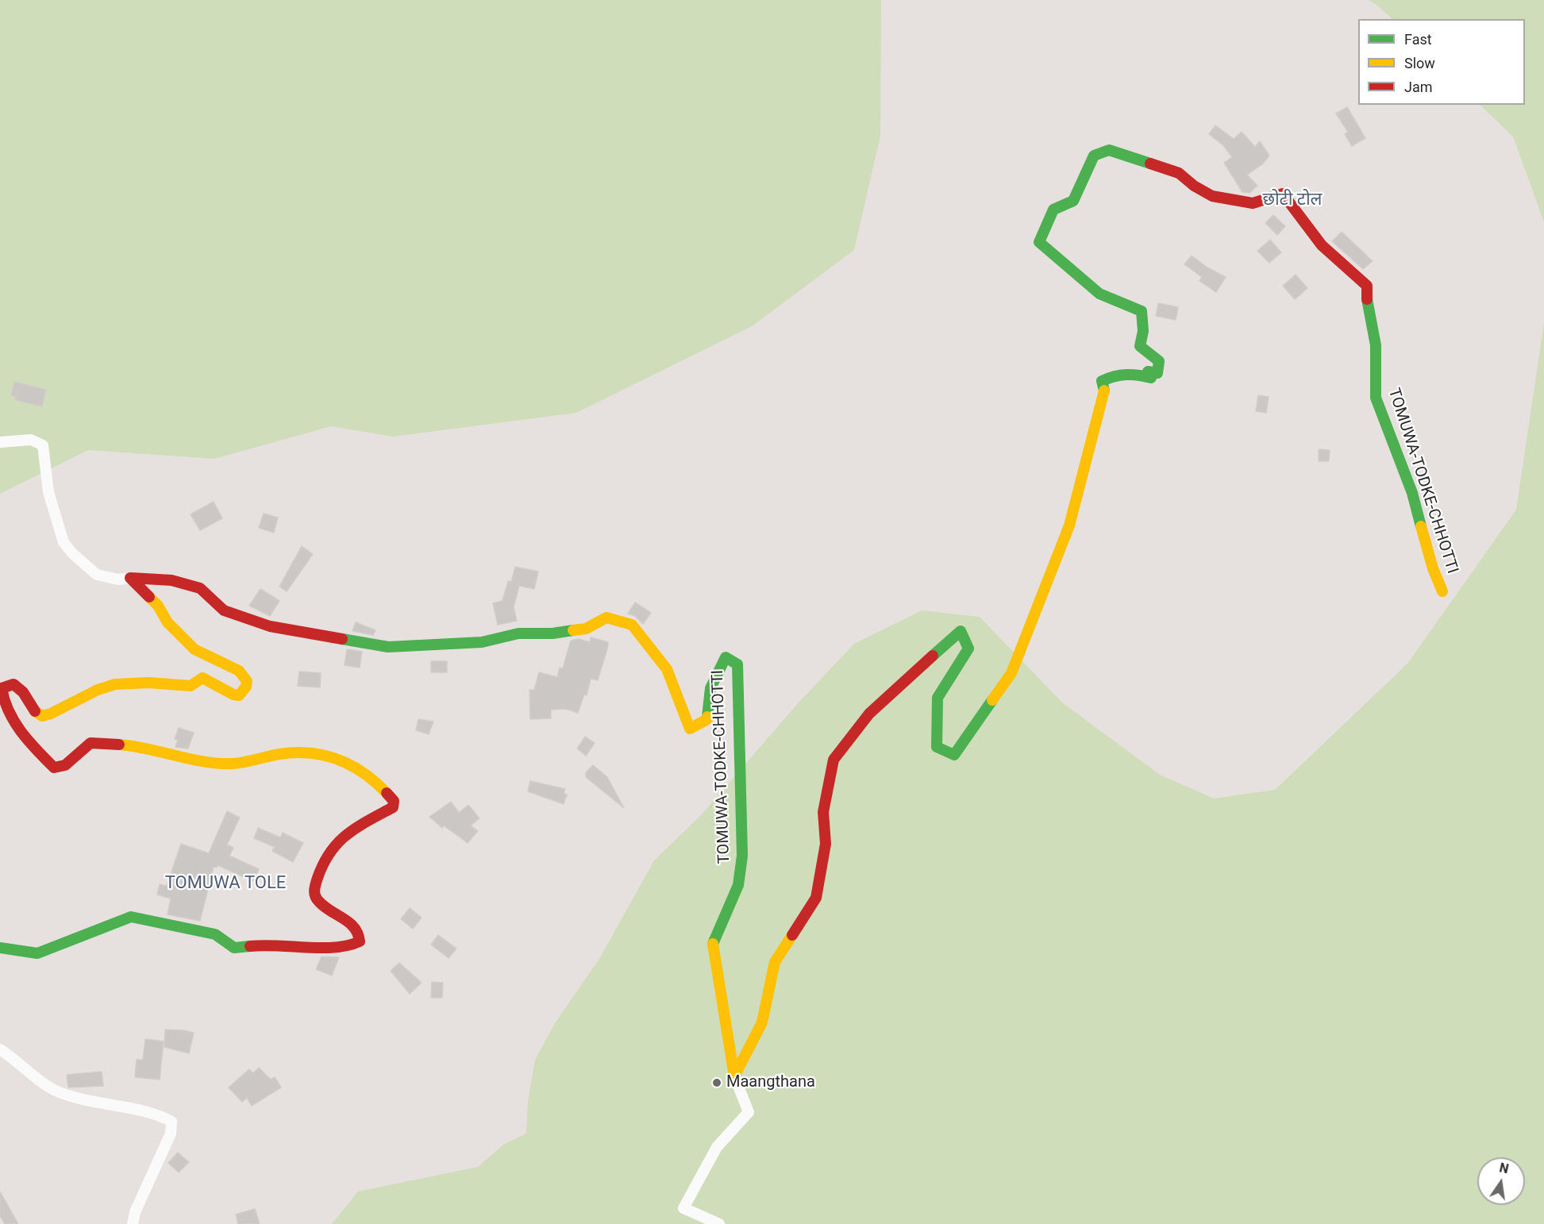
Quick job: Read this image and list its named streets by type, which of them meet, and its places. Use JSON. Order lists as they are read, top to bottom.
{
  "streets": {
    "street": ["TOMUWA-TODKE-CHHOTTI"]
  },
  "districts": ["छोटी टोल", "TOMUWA TOLE"],
  "places": ["Maangthana"],
  "legend": ["Fast", "Slow", "Jam"],
  "north": "top"
}
